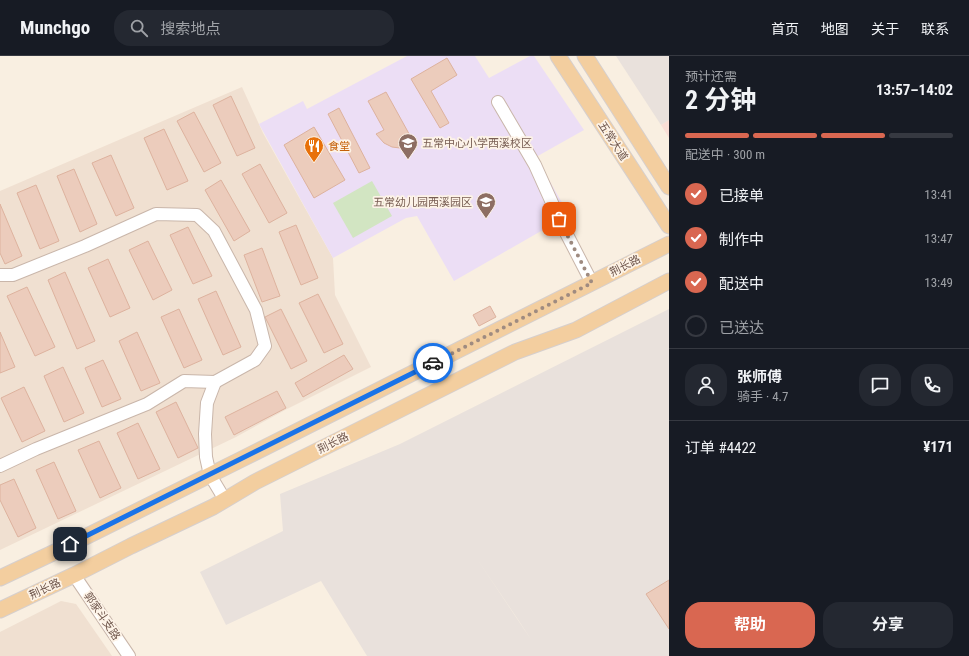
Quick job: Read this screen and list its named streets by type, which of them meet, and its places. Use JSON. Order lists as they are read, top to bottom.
{
  "streets": {
    "main road": ["五常大道", "荆长路"],
    "street": ["郭家斗支路"]
  },
  "crossings": [
    ["荆长路", "郭家斗支路"]
  ],
  "places": {
    "school or university": ["五常中心小学西溪校区", "五常幼儿园西溪园区"],
    "restaurant": ["食堂"]
  },
  "page": {
    "header": "Munchgo",
    "search": "搜索地点",
    "nav": [
      "首页",
      "地图",
      "关于",
      "联系"
    ],
    "heading": ["2 分钟", "预计还需", "13:57–14:02"],
    "panel": [
      "张师傅",
      "骑手 · 4.7",
      "订单 #4422",
      "¥171"
    ],
    "bar": "配送中 · 300 m",
    "list": [
      ["已接单", "13:41"],
      ["制作中", "13:47"],
      ["配送中", "13:49"],
      "已送达"
    ],
    "buttons": ["帮助", "分享"]
  }
}
